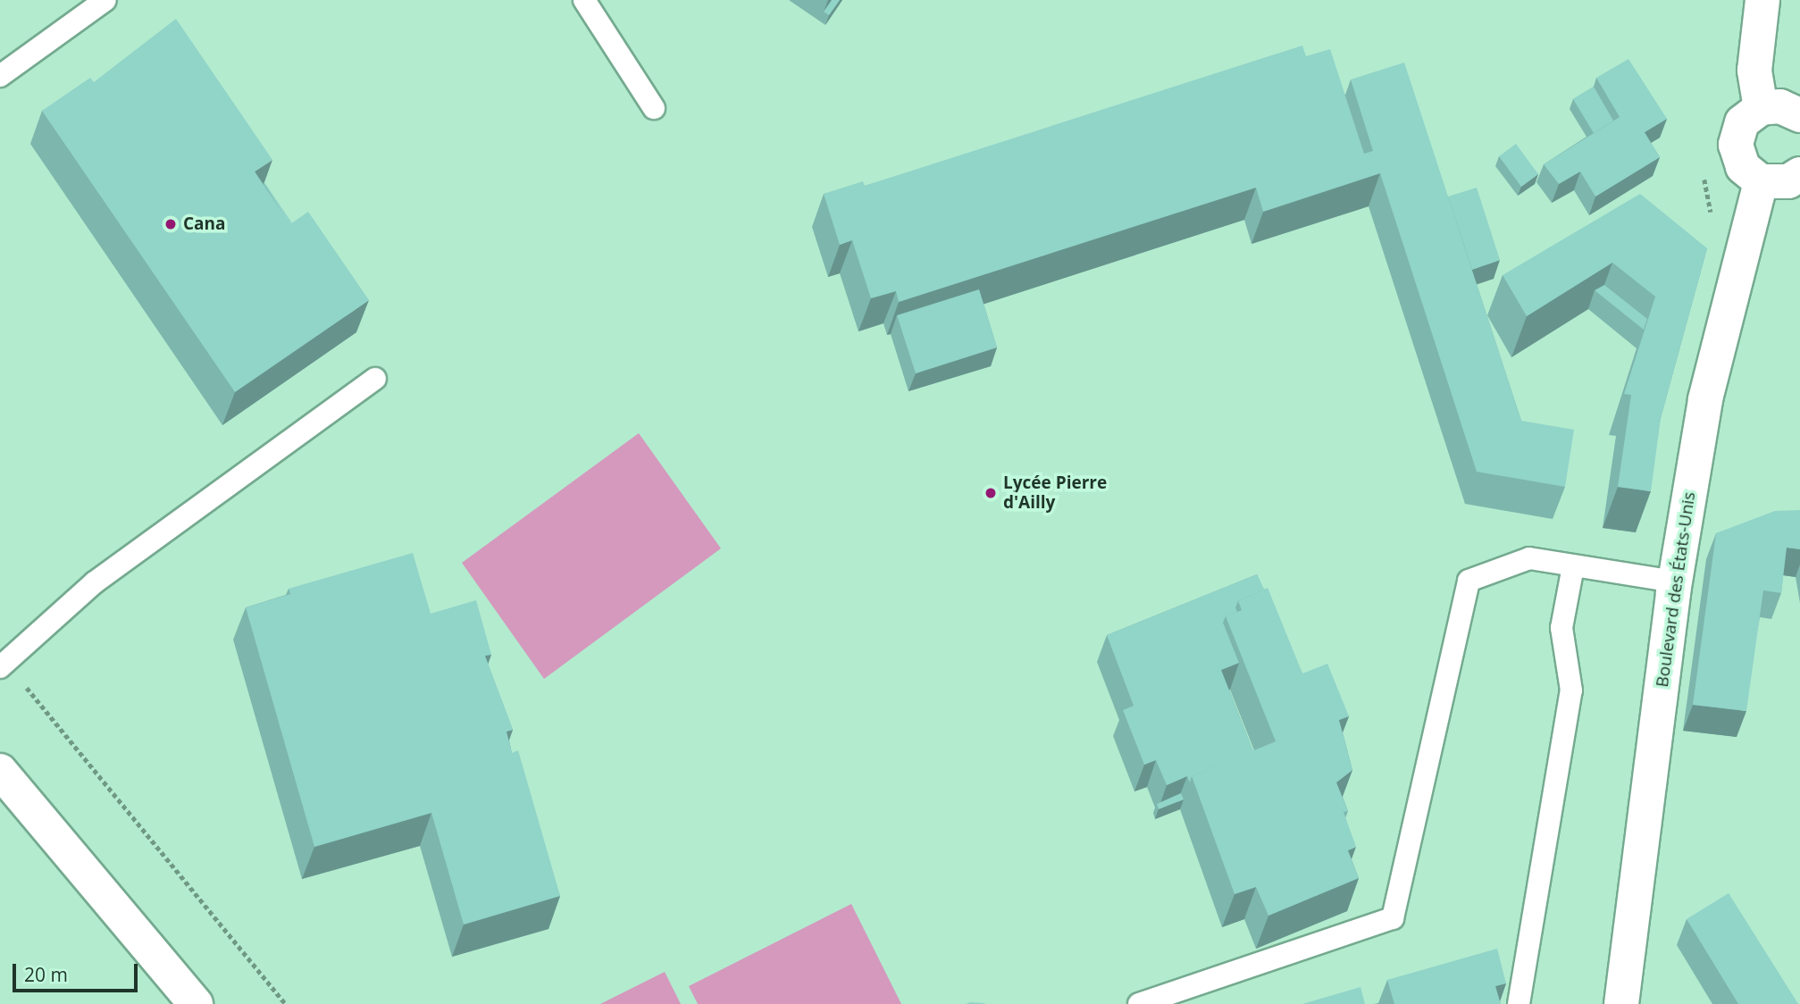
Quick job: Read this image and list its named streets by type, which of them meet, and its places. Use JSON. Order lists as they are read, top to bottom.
{
  "streets": {
    "street": ["Boulevard des États-Unis"]
  },
  "places": ["Cana", "Lycée Pierre d'Ailly"],
  "scale_bar": "20 m"
}
